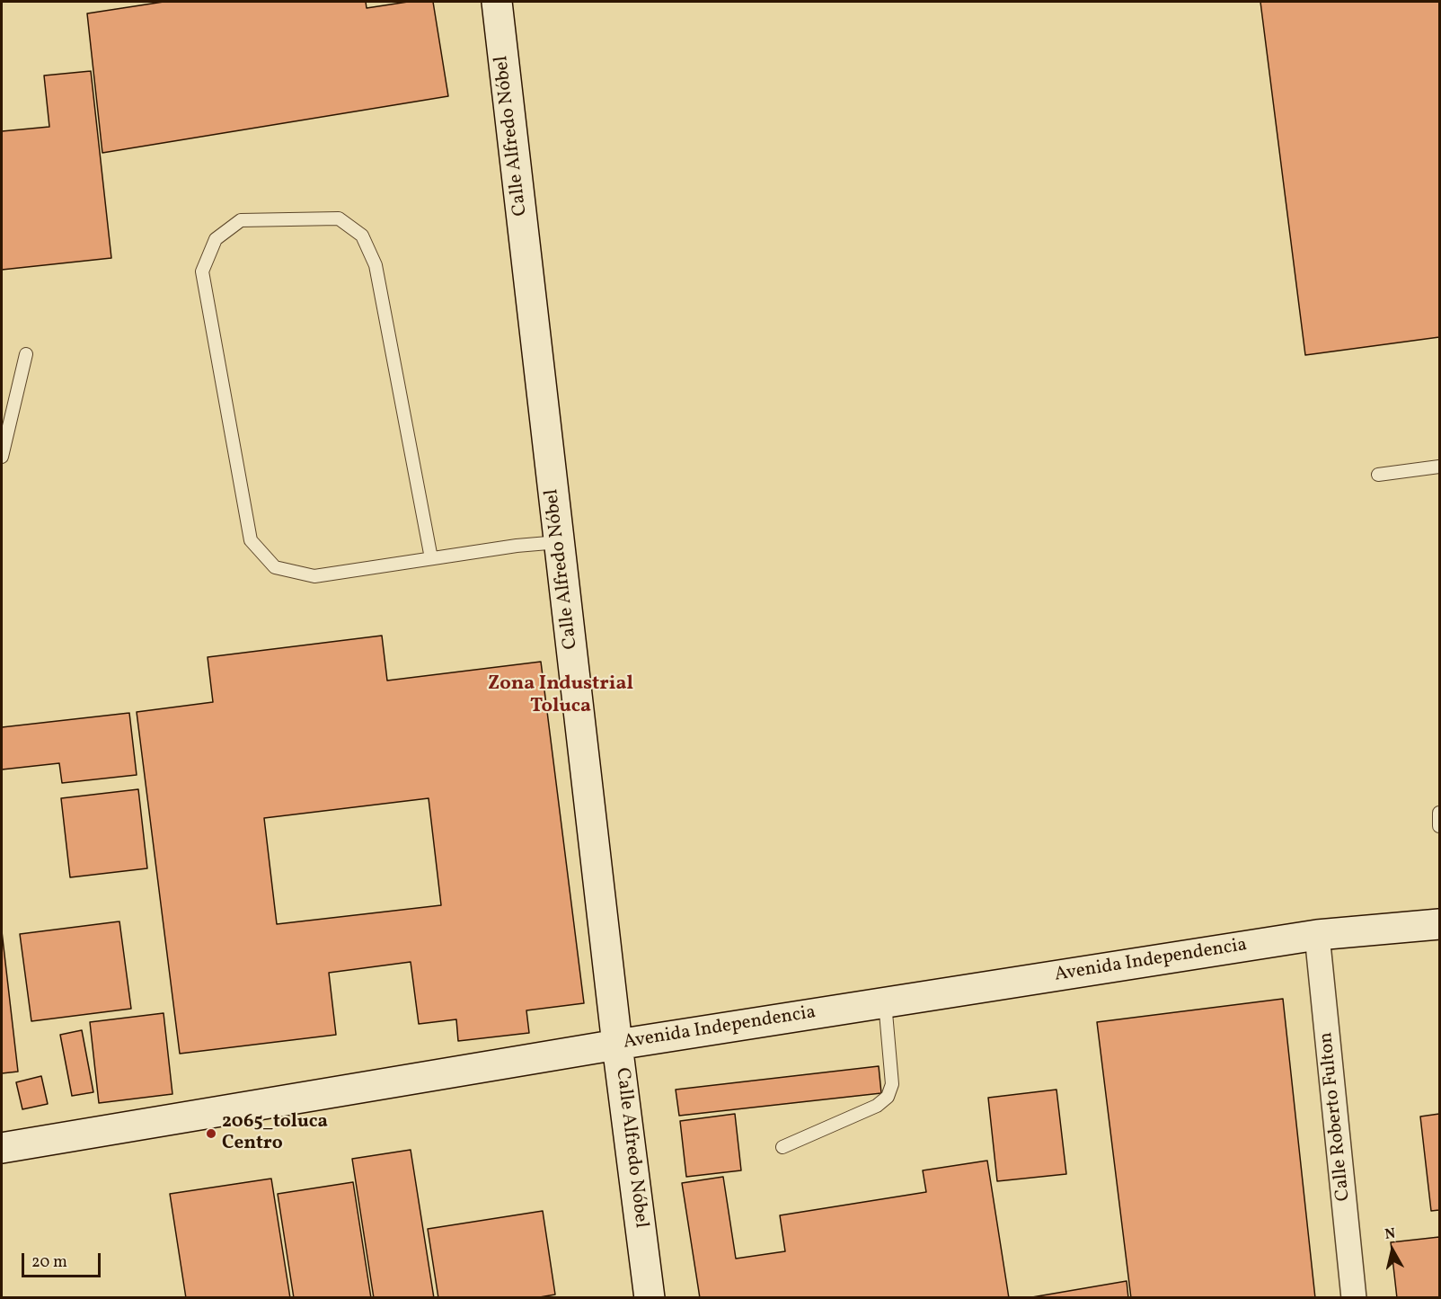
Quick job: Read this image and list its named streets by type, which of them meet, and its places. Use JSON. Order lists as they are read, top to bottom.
{
  "streets": {
    "main road": ["Calle Alfredo Nóbel", "Avenida Independencia"],
    "street": ["Calle Roberto Fulton"]
  },
  "crossings": [
    ["Calle Alfredo Nóbel", "Avenida Independencia"],
    ["Avenida Independencia", "Calle Roberto Fulton"]
  ],
  "districts": ["Zona Industrial Toluca"],
  "places": ["2065_toluca Centro"],
  "scale_bar": "20 m",
  "north": "top"
}
